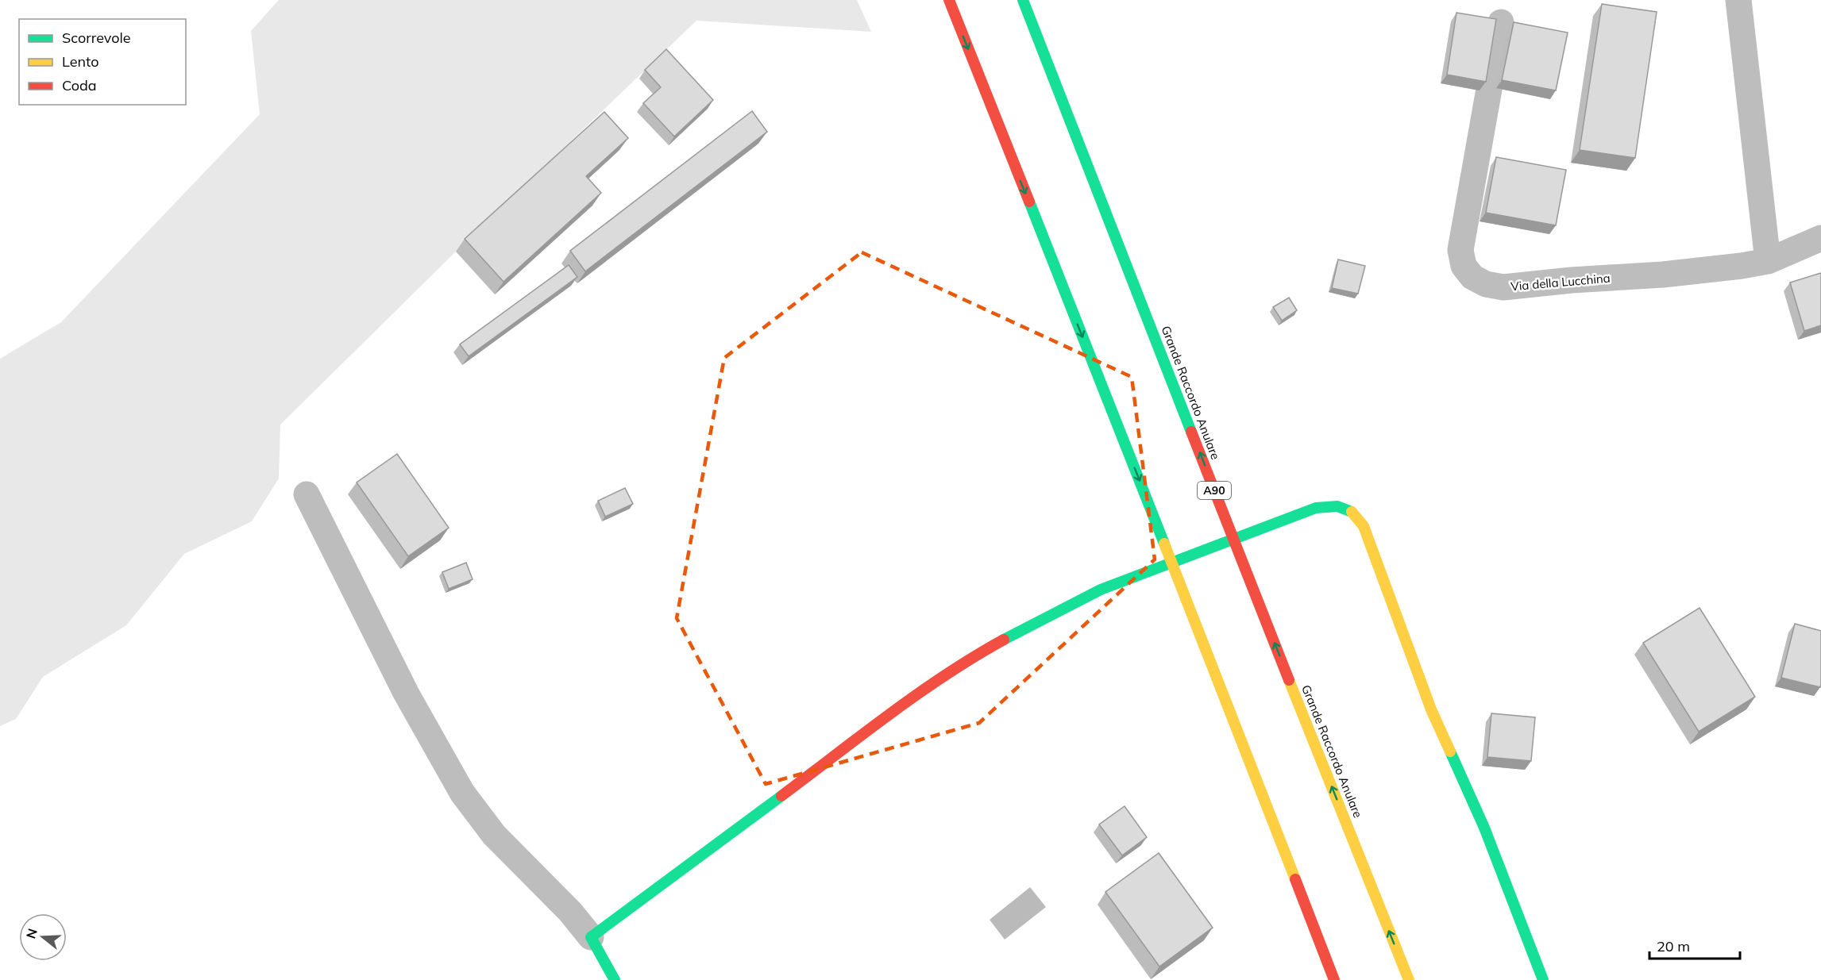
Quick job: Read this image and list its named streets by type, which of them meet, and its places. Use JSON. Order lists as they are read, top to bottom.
{
  "streets": {
    "main road": ["Grande Raccordo Anulare", "A90"],
    "street": ["Via della Lucchina"]
  },
  "legend": ["Scorrevole", "Lento", "Coda"],
  "scale_bar": "20 m",
  "north": "left"
}
